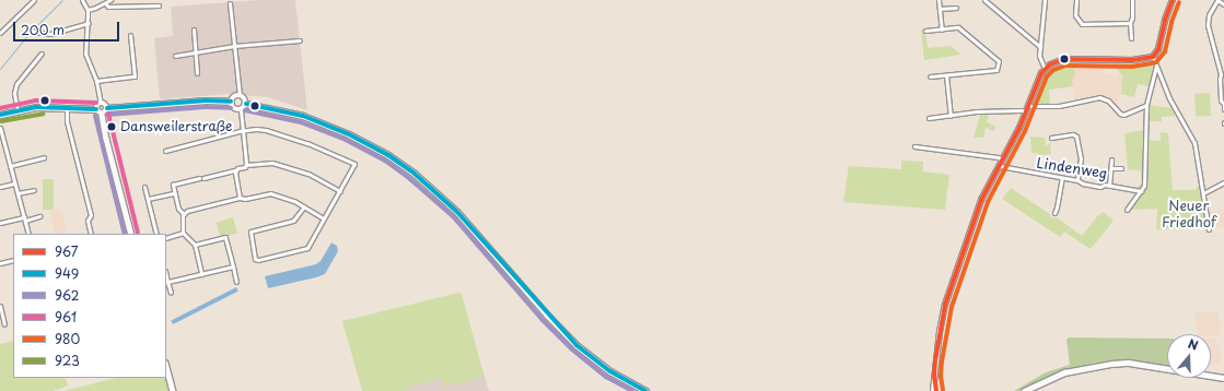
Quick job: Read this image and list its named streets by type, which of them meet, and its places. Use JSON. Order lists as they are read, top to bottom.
{
  "streets": {
    "street": ["Lindenweg"]
  },
  "parks": ["Neuer Friedhof"],
  "places": ["Dansweilerstraße"],
  "lines": [
    "transit line 967",
    "transit line 980",
    "transit line 949",
    "transit line 961",
    "transit line 962",
    "transit line 923"
  ],
  "legend": [
    "967",
    "949",
    "962",
    "961",
    "980",
    "923"
  ],
  "scale_bar": "200 m",
  "north": "top"
}
